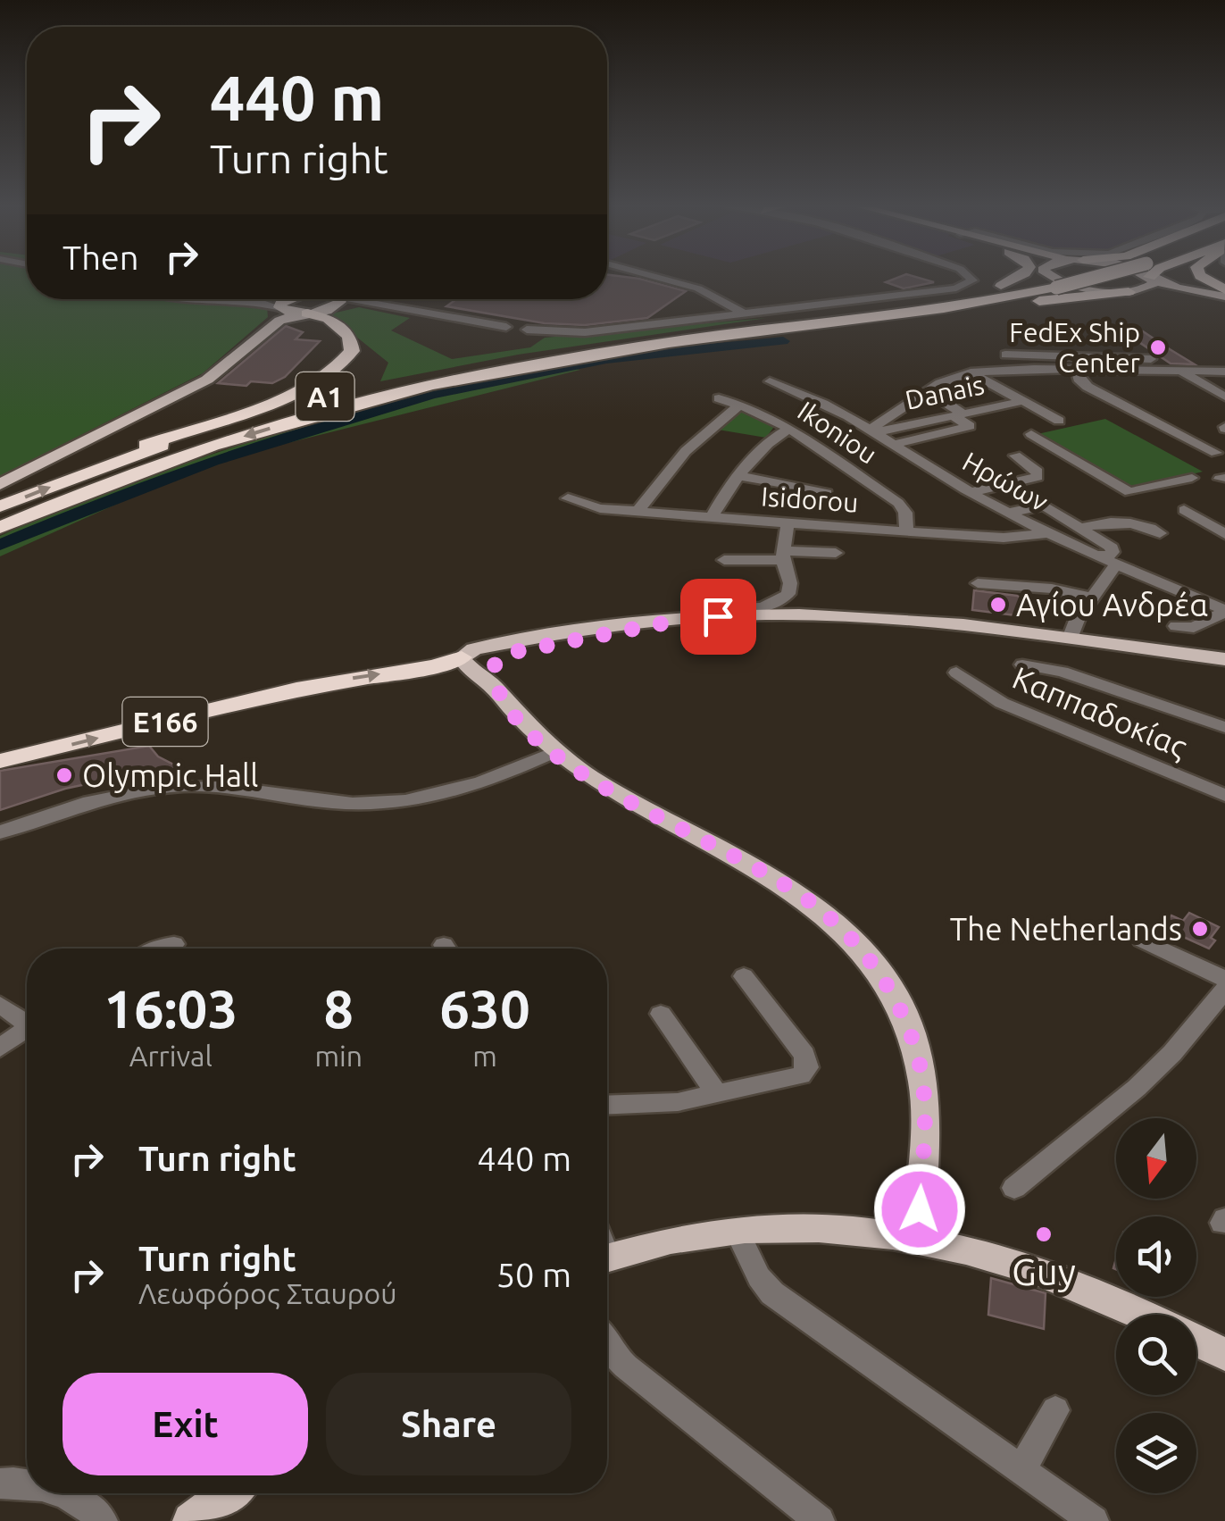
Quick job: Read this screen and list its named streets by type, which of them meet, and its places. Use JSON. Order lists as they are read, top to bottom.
{
  "streets": {
    "highway": ["A1", "E166"],
    "street": [
      "Danais",
      "Ikoniou",
      "Ηρώων",
      "Isidorou",
      "Καππαδοκίας"
    ]
  },
  "crossings": [
    ["Danais", "Ηρώων"],
    ["Ikoniou", "Isidorou"],
    ["Ηρώων", "Isidorou"]
  ],
  "places": [
    "FedEx Ship Center",
    "Αγίου Ανδρέα",
    "Olympic Hall",
    "The Netherlands",
    "Guy"
  ],
  "north": "bottom",
  "page": {
    "turn": ["440 m", "Turn right"],
    "then": "Then",
    "eta": [
      "16:03",
      "Arrival",
      "8",
      "min",
      "630",
      "m"
    ],
    "list": [
      {
        "name": "Turn right",
        "value": "440 m"
      },
      {
        "name": "Turn right",
        "note": "Λεωφόρος Σταυρού",
        "value": "50 m"
      }
    ],
    "buttons": ["Exit", "Share"]
  }
}
